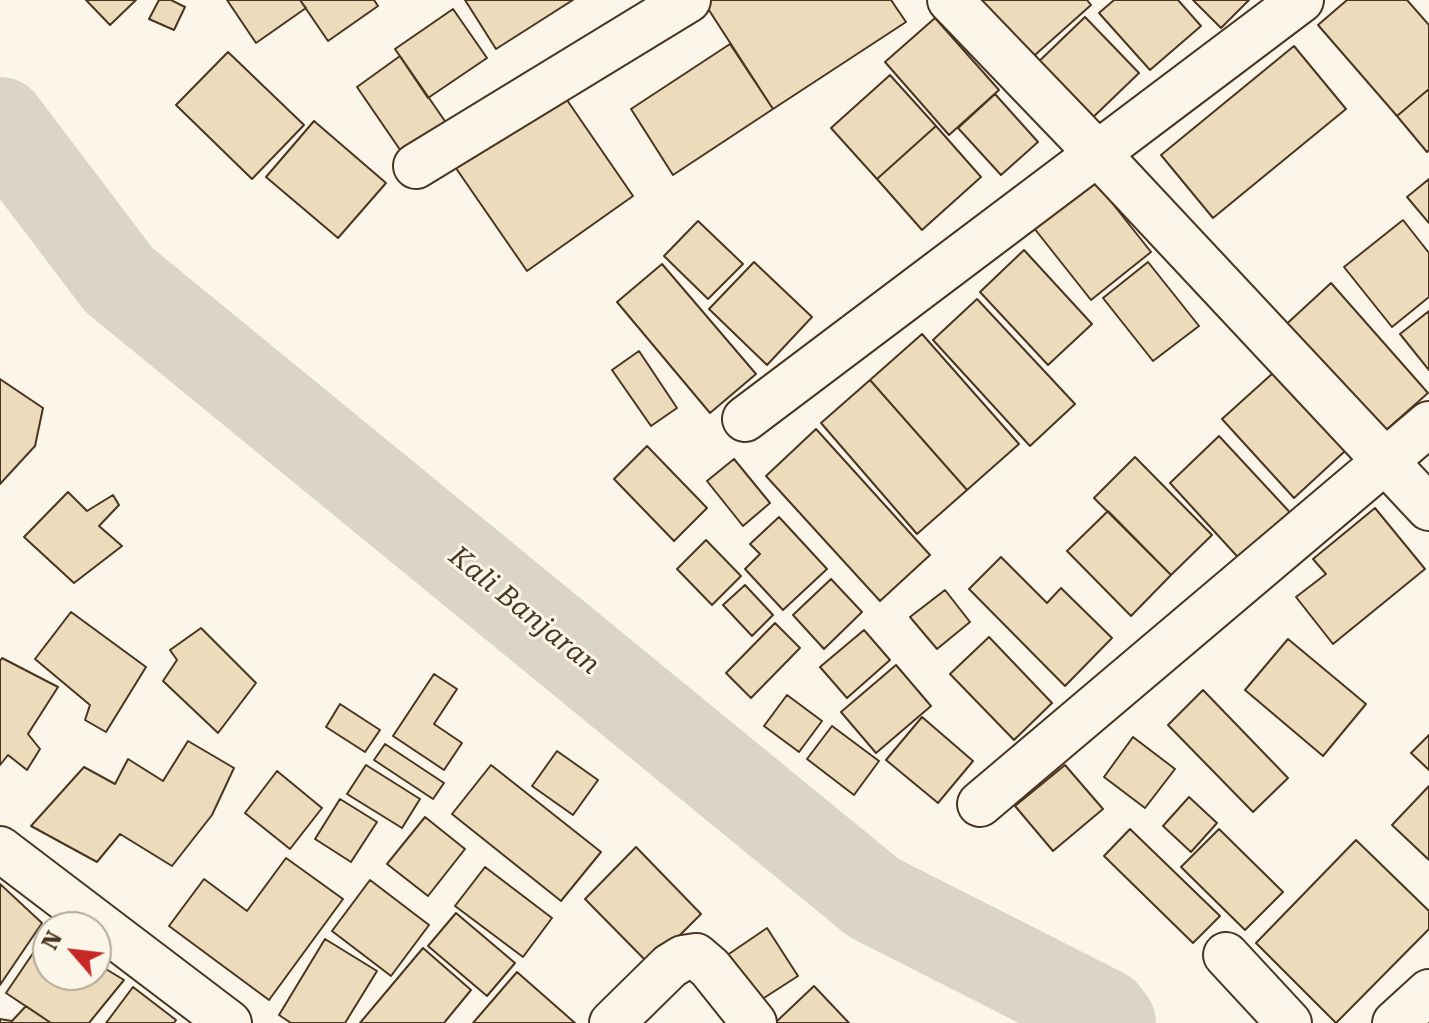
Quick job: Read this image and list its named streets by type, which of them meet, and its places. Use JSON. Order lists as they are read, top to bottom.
{
  "water": ["Kali Banjaran"],
  "north": "top left"
}
